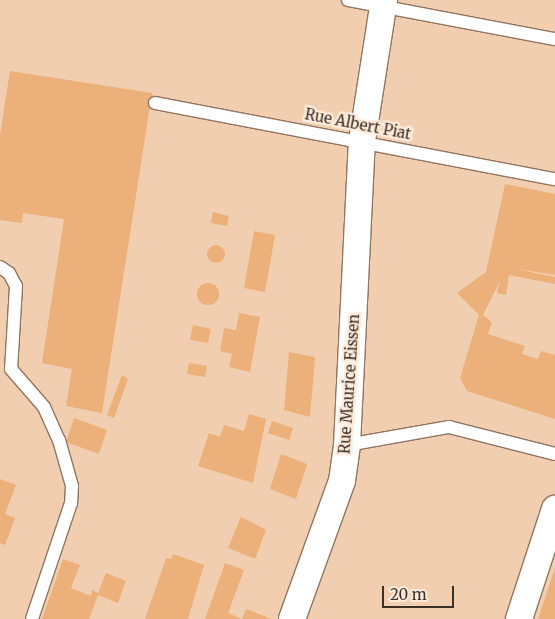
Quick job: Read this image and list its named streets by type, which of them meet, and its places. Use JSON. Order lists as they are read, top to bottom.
{
  "streets": {
    "street": ["Rue Maurice Eissen"],
    "lane": ["Rue Albert Piat"]
  },
  "crossings": [
    ["Rue Albert Piat", "Rue Maurice Eissen"]
  ],
  "scale_bar": "20 m"
}
